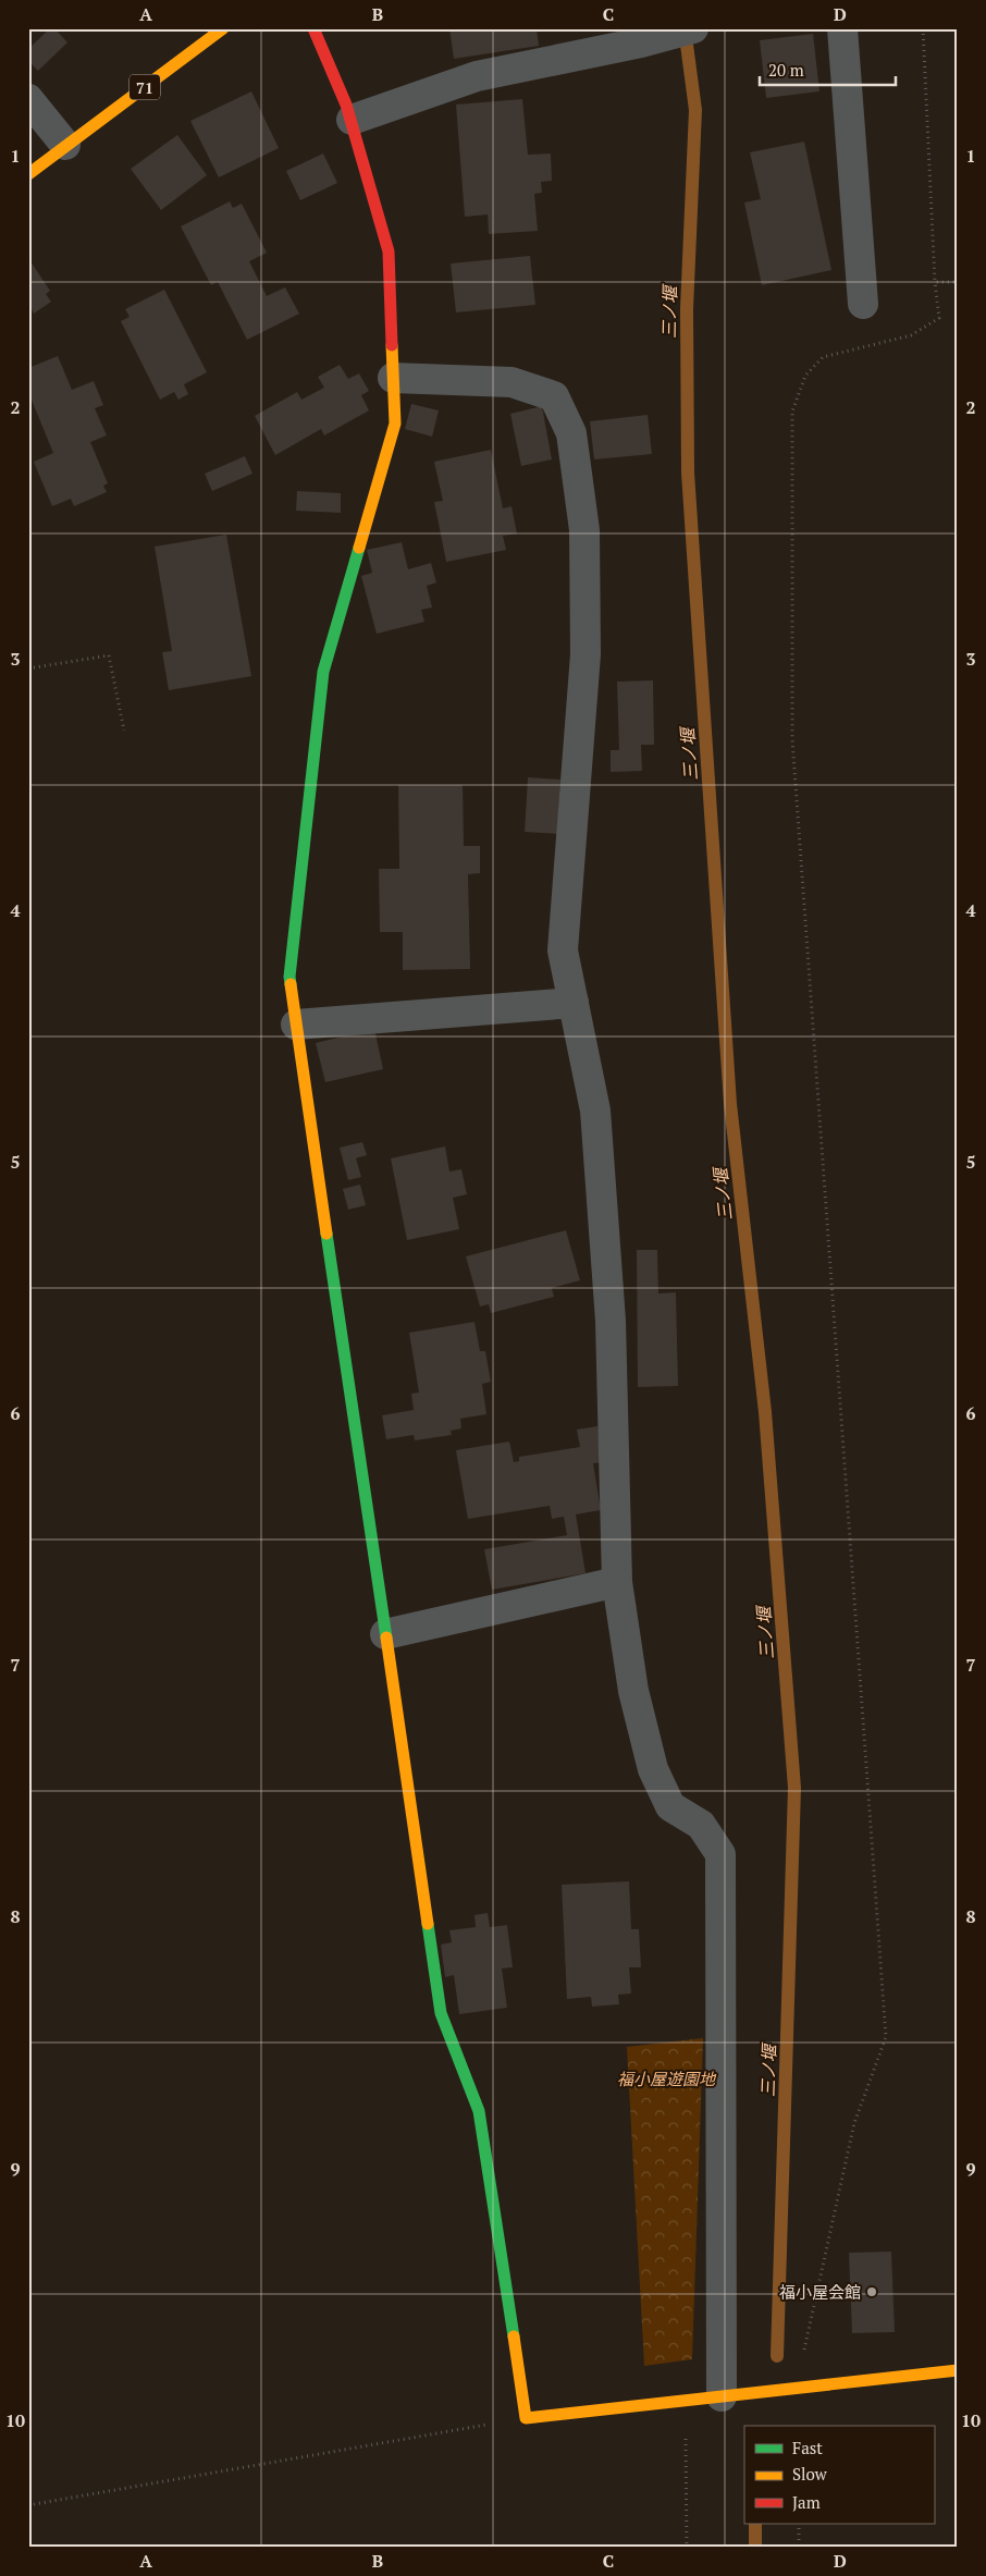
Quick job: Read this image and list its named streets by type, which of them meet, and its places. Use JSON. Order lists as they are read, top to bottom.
{
  "streets": {
    "street": ["71"]
  },
  "water": ["三ノ堰"],
  "parks": ["福小屋遊園地"],
  "places": ["福小屋会館"],
  "legend": ["Fast", "Slow", "Jam"],
  "scale_bar": "20 m",
  "grid": {
    "columns": [
      "A",
      "B",
      "C",
      "D"
    ],
    "rows": [
      "1",
      "2",
      "3",
      "4",
      "5",
      "6",
      "7",
      "8",
      "9",
      "10"
    ]
  }
}
